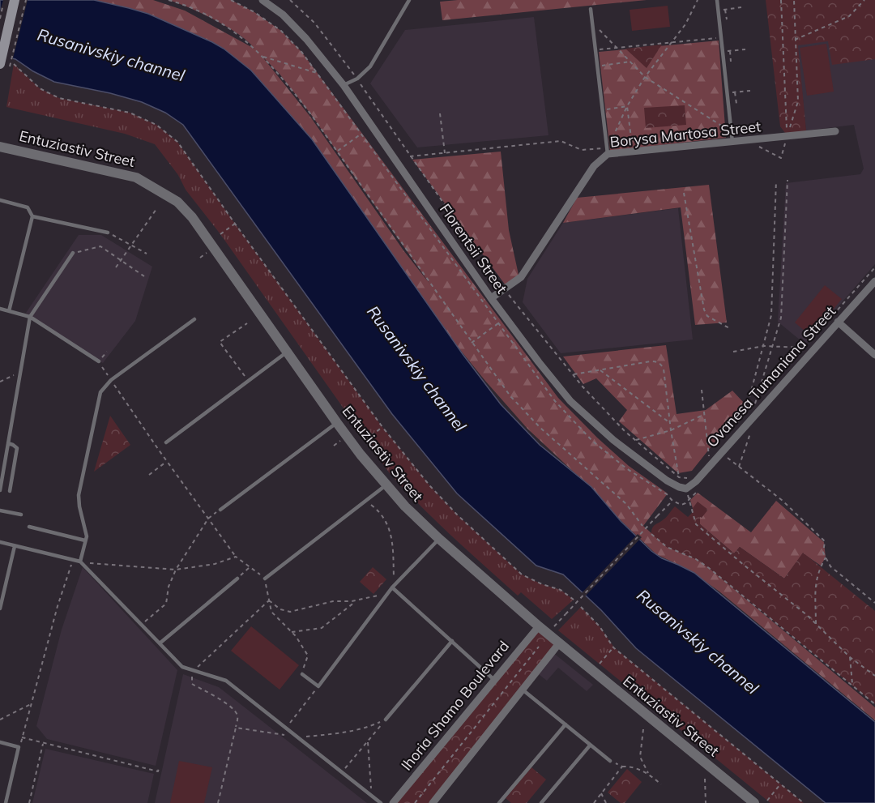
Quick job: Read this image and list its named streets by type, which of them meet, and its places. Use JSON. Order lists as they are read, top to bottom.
{
  "streets": {
    "street": [
      "Borysa Martosa Street",
      "Entuziastiv Street",
      "Florentsii Street",
      "Ovanesa Tumaniana Street",
      "Ihoria Shamo Boulevard"
    ]
  },
  "crossings": [
    ["Borysa Martosa Street", "Florentsii Street"],
    ["Entuziastiv Street", "Ihoria Shamo Boulevard"],
    ["Florentsii Street", "Ovanesa Tumaniana Street"]
  ],
  "water": ["Rusanivskiy channel"]
}
